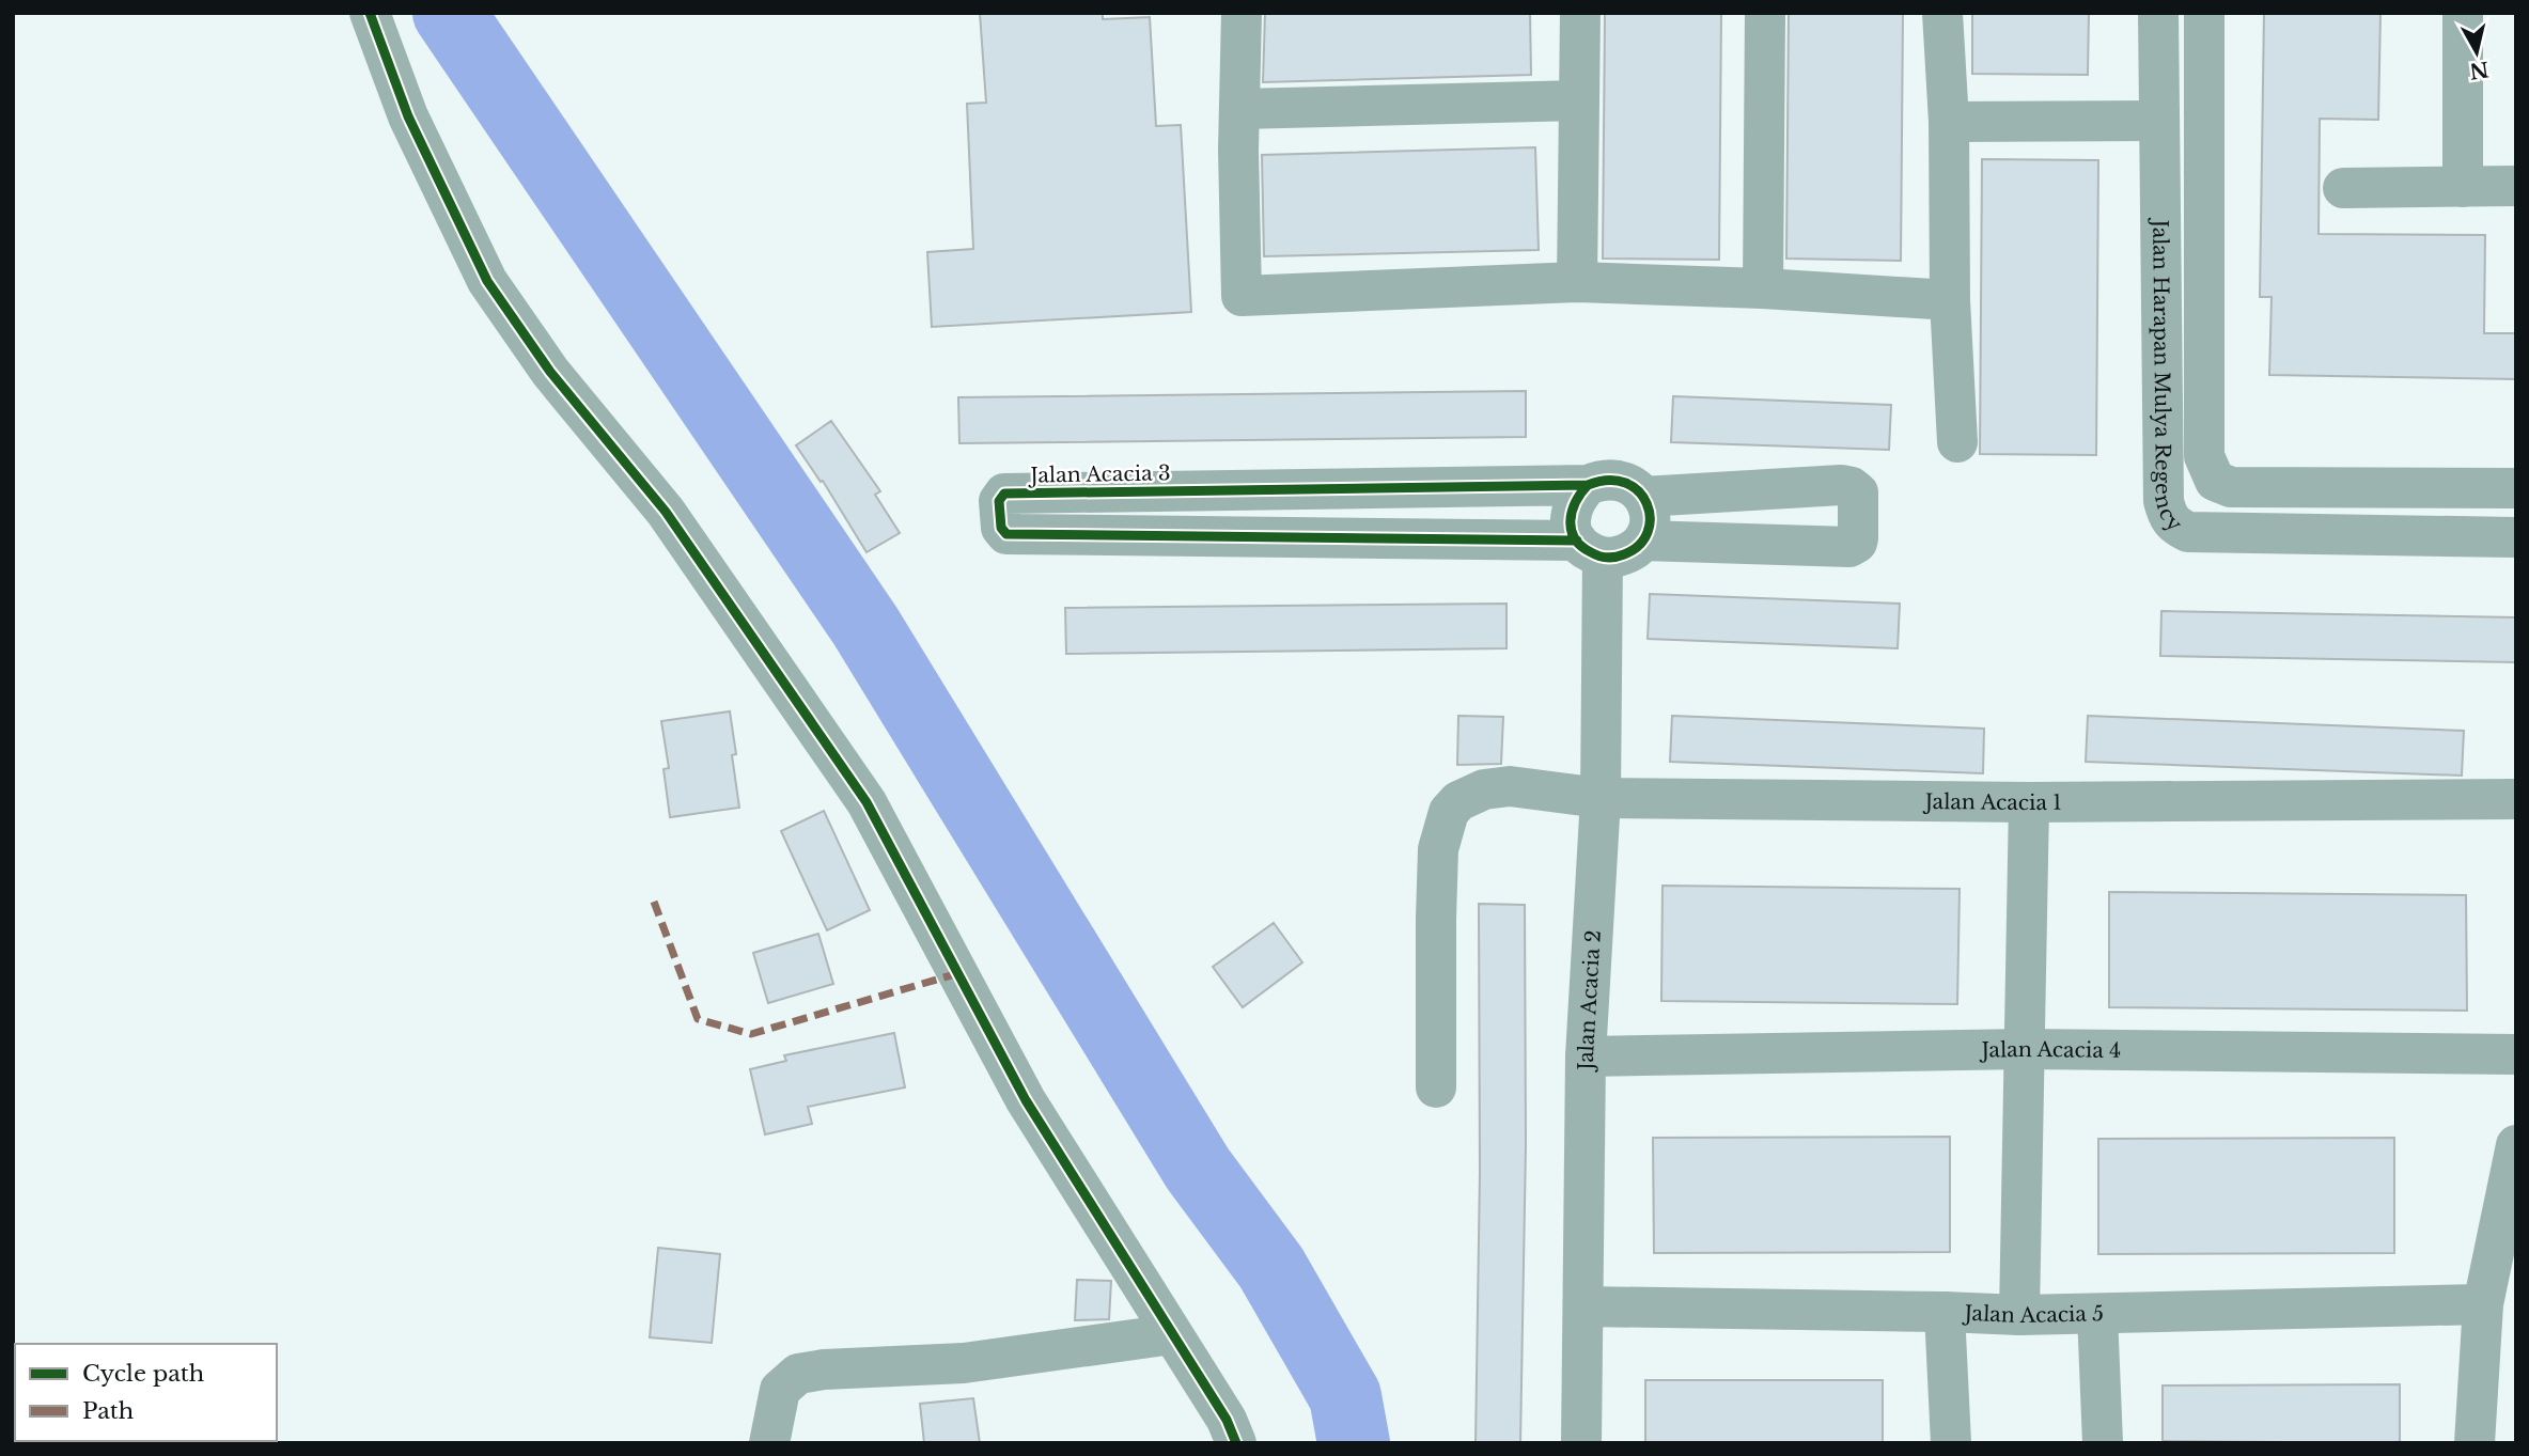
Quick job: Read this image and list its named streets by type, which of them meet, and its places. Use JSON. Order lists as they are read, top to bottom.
{
  "streets": {
    "street": [
      "Jalan Harapan Mulya Regency",
      "Jalan Acacia 3",
      "Jalan Acacia 1",
      "Jalan Acacia 2",
      "Jalan Acacia 4",
      "Jalan Acacia 5"
    ]
  },
  "crossings": [
    ["Jalan Acacia 3", "Jalan Acacia 2"],
    ["Jalan Acacia 1", "Jalan Acacia 2"],
    ["Jalan Acacia 2", "Jalan Acacia 4"],
    ["Jalan Acacia 2", "Jalan Acacia 5"]
  ],
  "legend": ["Cycle path", "Path"],
  "north": "bottom"
}
